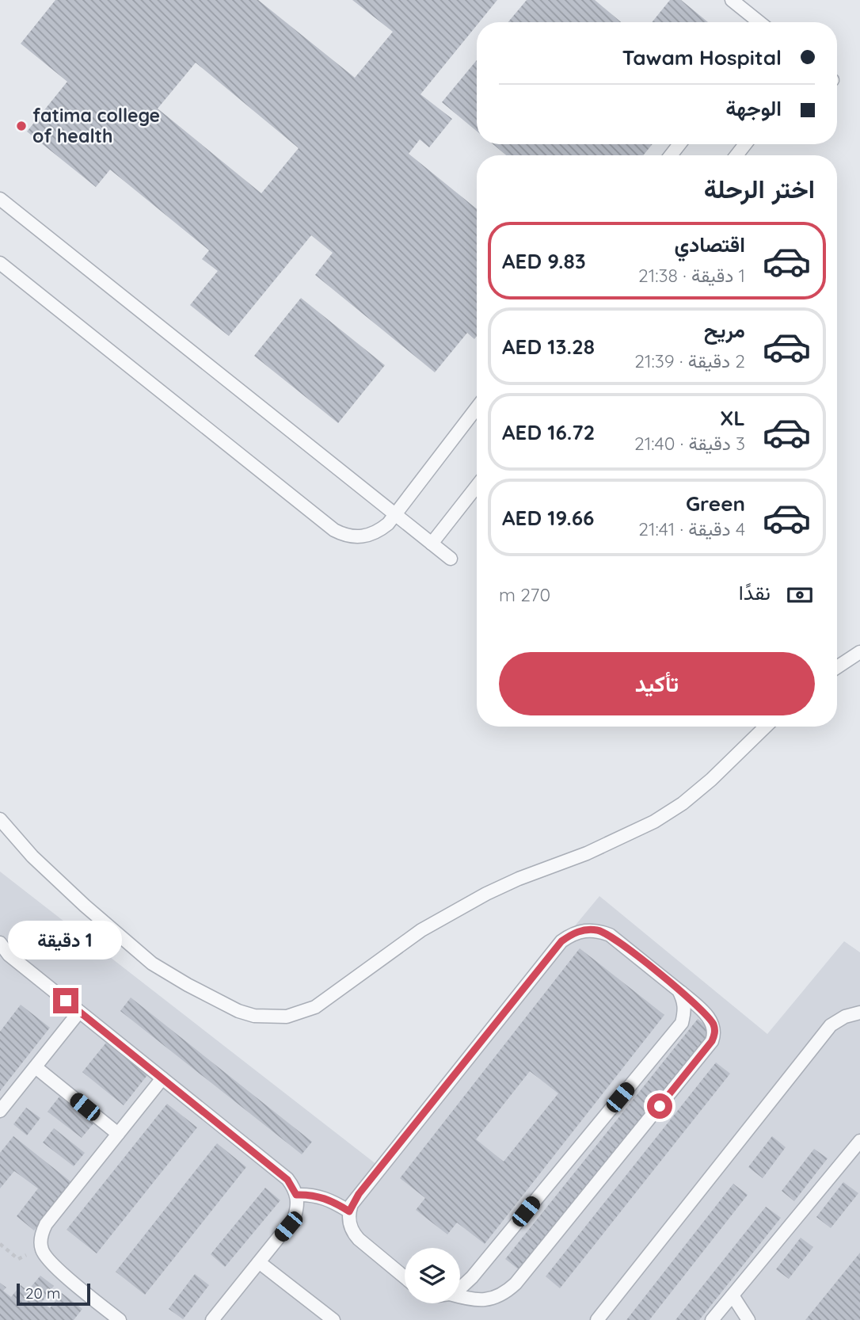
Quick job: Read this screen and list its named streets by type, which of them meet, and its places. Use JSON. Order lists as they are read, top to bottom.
{
  "places": ["fatima college of health"],
  "scale_bar": "20 m",
  "page": {
    "banner": ["Tawam Hospital", "الوجهة"],
    "heading": "اختر الرحلة",
    "list": [
      {
        "name": "اقتصادي",
        "note": "1 دقيقة · 21:38",
        "value": "AED 9.83"
      },
      {
        "name": "مريح",
        "note": "2 دقيقة · 21:39",
        "value": "AED 13.28"
      },
      {
        "name": "XL",
        "note": "3 دقيقة · 21:40",
        "value": "AED 16.72"
      },
      {
        "name": "Green",
        "note": "4 دقيقة · 21:41",
        "value": "AED 19.66"
      }
    ],
    "pay": ["نقدًا", "270 m"],
    "buttons": "تأكيد",
    "bubble": "1 دقيقة",
    "scale": "20 m"
  }
}
